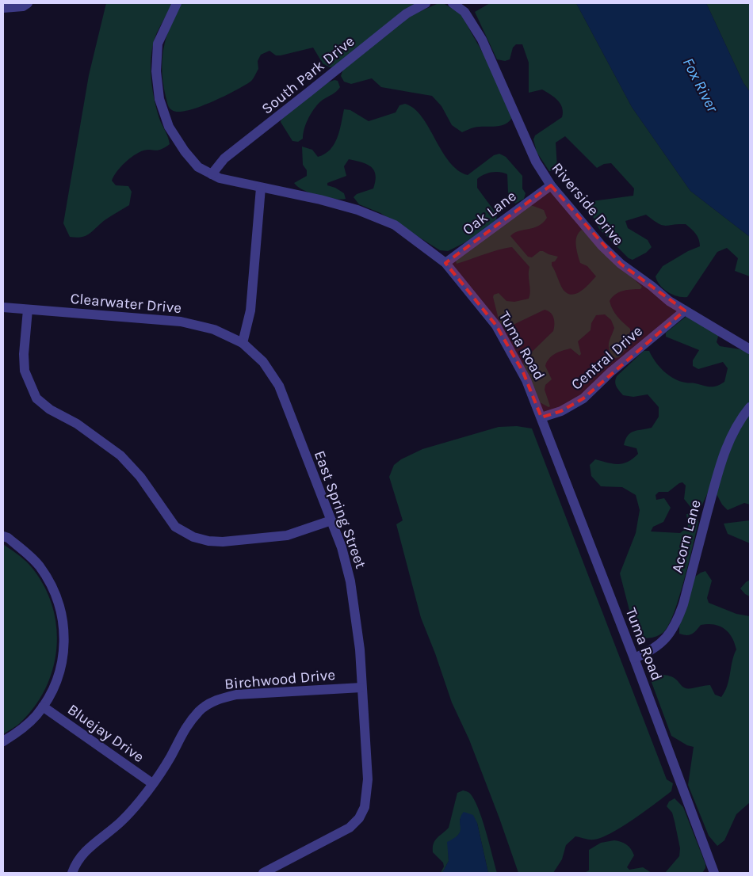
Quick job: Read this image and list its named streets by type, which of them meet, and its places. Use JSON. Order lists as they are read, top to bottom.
{
  "streets": {
    "street": [
      "South Park Drive",
      "Riverside Drive",
      "Oak Lane",
      "Clearwater Drive",
      "Tuma Road",
      "Central Drive",
      "East Spring Street",
      "Acorn Lane",
      "Birchwood Drive",
      "Bluejay Drive"
    ]
  },
  "crossings": [
    ["South Park Drive", "Tuma Road"],
    ["Riverside Drive", "Oak Lane"],
    ["Riverside Drive", "Central Drive"],
    ["Oak Lane", "Tuma Road"],
    ["Clearwater Drive", "East Spring Street"],
    ["Tuma Road", "Central Drive"],
    ["Tuma Road", "Acorn Lane"],
    ["East Spring Street", "Birchwood Drive"],
    ["Birchwood Drive", "Bluejay Drive"]
  ],
  "water": ["Fox River"]
}
